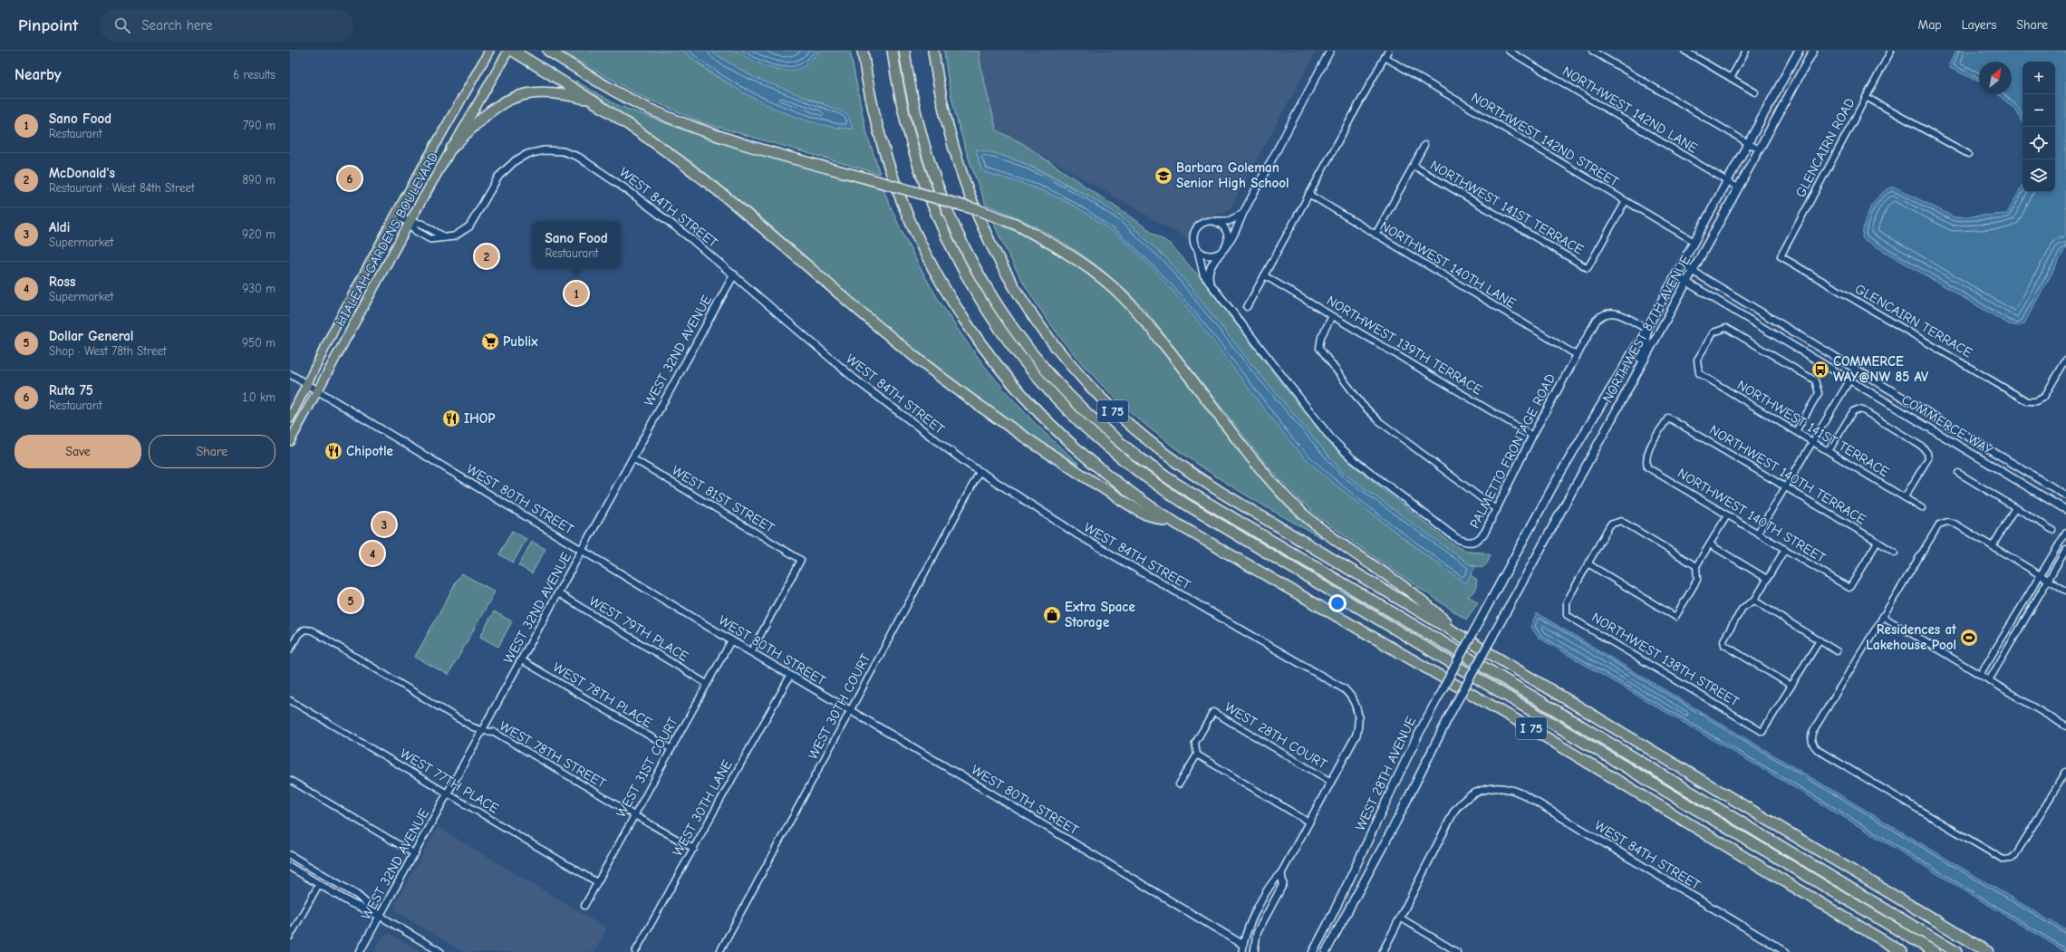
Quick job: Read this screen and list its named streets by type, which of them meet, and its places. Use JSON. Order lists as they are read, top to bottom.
{
  "streets": {
    "highway": ["I 75"],
    "main road": ["HIALEAH GARDENS BOULEVARD", "NORTHWEST 87TH AVENUE", "WEST 28TH AVENUE"],
    "street": [
      "NORTHWEST 142ND LANE",
      "NORTHWEST 142ND STREET",
      "GLENCAIRN ROAD",
      "WEST 84TH STREET",
      "NORTHWEST 141ST TERRACE",
      "NORTHWEST 140TH LANE",
      "GLENCAIRN TERRACE",
      "NORTHWEST 139TH TERRACE",
      "WEST 32ND AVENUE",
      "COMMERCE WAY",
      "PALMETTO FRONTAGE ROAD",
      "NORTHWEST 140TH TERRACE",
      "WEST 80TH STREET",
      "WEST 81ST STREET",
      "NORTHWEST 140TH STREET",
      "WEST 79TH PLACE",
      "NORTHWEST 138TH STREET",
      "WEST 78TH PLACE",
      "WEST 30TH COURT",
      "WEST 28TH COURT",
      "WEST 78TH STREET",
      "WEST 31ST COURT",
      "WEST 77TH PLACE",
      "WEST 30TH LANE"
    ]
  },
  "crossings": [
    ["NORTHWEST 142ND LANE", "NORTHWEST 87TH AVENUE"],
    ["NORTHWEST 142ND STREET", "NORTHWEST 141ST TERRACE"],
    ["NORTHWEST 142ND STREET", "NORTHWEST 87TH AVENUE"],
    ["GLENCAIRN ROAD", "GLENCAIRN TERRACE"],
    ["WEST 84TH STREET", "HIALEAH GARDENS BOULEVARD"],
    ["WEST 84TH STREET", "WEST 32ND AVENUE"],
    ["WEST 84TH STREET", "WEST 30TH COURT"],
    ["WEST 84TH STREET", "WEST 28TH COURT"],
    ["HIALEAH GARDENS BOULEVARD", "WEST 80TH STREET"],
    ["NORTHWEST 140TH LANE", "PALMETTO FRONTAGE ROAD"],
    ["NORTHWEST 87TH AVENUE", "COMMERCE WAY"],
    ["NORTHWEST 87TH AVENUE", "PALMETTO FRONTAGE ROAD"],
    ["NORTHWEST 87TH AVENUE", "WEST 28TH AVENUE"],
    ["NORTHWEST 139TH TERRACE", "PALMETTO FRONTAGE ROAD"],
    ["WEST 32ND AVENUE", "WEST 80TH STREET"],
    ["WEST 32ND AVENUE", "WEST 81ST STREET"],
    ["WEST 32ND AVENUE", "WEST 79TH PLACE"],
    ["WEST 32ND AVENUE", "WEST 78TH PLACE"],
    ["WEST 32ND AVENUE", "WEST 78TH STREET"],
    ["WEST 32ND AVENUE", "WEST 77TH PLACE"],
    ["NORTHWEST 140TH TERRACE", "NORTHWEST 140TH STREET"],
    ["WEST 80TH STREET", "WEST 81ST STREET"],
    ["WEST 80TH STREET", "WEST 30TH COURT"],
    ["WEST 80TH STREET", "WEST 28TH COURT"],
    ["WEST 80TH STREET", "WEST 31ST COURT"],
    ["WEST 80TH STREET", "WEST 30TH LANE"],
    ["WEST 79TH PLACE", "WEST 31ST COURT"],
    ["WEST 78TH PLACE", "WEST 31ST COURT"],
    ["WEST 78TH STREET", "WEST 31ST COURT"],
    ["WEST 78TH STREET", "WEST 30TH LANE"],
    ["WEST 31ST COURT", "WEST 77TH PLACE"]
  ],
  "places": {
    "school or university": ["Barbara Goleman Senior High School"],
    "supermarket": ["Publix"],
    "bus stop": ["COMMERCE WAY@NW 85 AV"],
    "restaurant": ["IHOP", "Chipotle"],
    "shop": ["Extra Space Storage"],
    "sports": ["Residences at Lakehouse Pool"]
  },
  "north": "top right",
  "page": {
    "header": "Pinpoint",
    "search": "Search here",
    "nav": ["Map", "Layers", "Share"],
    "heading": ["Nearby", "6 results"],
    "map_buttons": ["+", "−"],
    "list": [
      {
        "mark": "1",
        "name": "Sano Food",
        "note": "Restaurant",
        "value": "790 m"
      },
      {
        "mark": "2",
        "name": "McDonald's",
        "note": "Restaurant · West 84th Street",
        "value": "890 m"
      },
      {
        "mark": "3",
        "name": "Aldi",
        "note": "Supermarket",
        "value": "920 m"
      },
      {
        "mark": "4",
        "name": "Ross",
        "note": "Supermarket",
        "value": "930 m"
      },
      {
        "mark": "5",
        "name": "Dollar General",
        "note": "Shop · West 78th Street",
        "value": "950 m"
      },
      {
        "mark": "6",
        "name": "Ruta 75",
        "note": "Restaurant",
        "value": "1.0 km"
      }
    ],
    "pins": [
      "6",
      "2",
      "1",
      "3",
      "4",
      "5"
    ],
    "popup": ["Sano Food", "Restaurant"],
    "buttons": ["Save", "Share"]
  }
}
